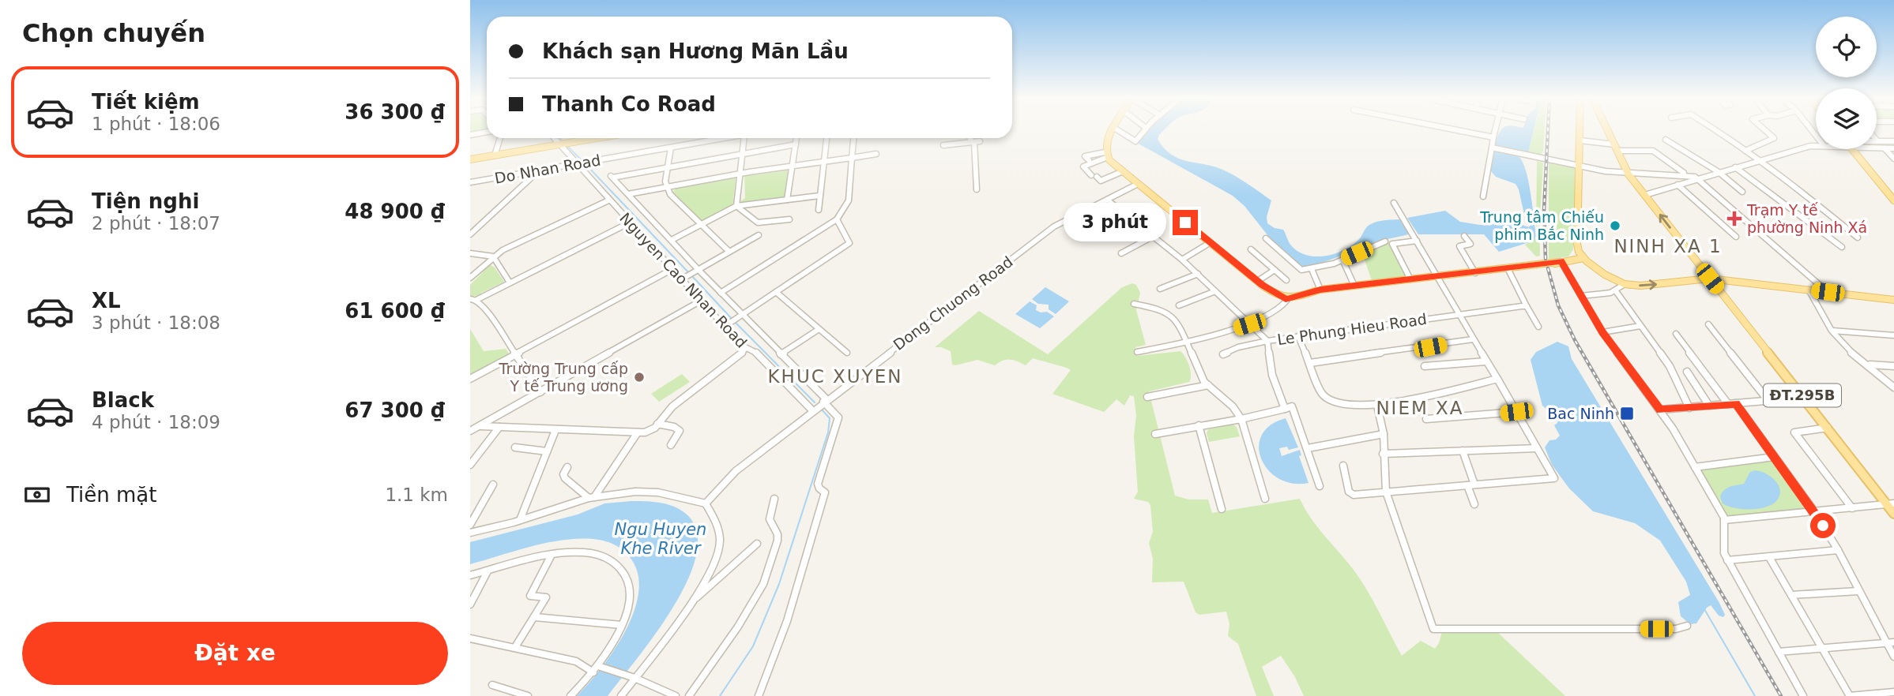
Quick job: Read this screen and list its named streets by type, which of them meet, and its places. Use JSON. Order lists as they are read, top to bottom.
{
  "streets": {
    "main road": ["ĐT.295B"],
    "street": [
      "Do Nhan Road",
      "Nguyen Cao Nhan Road",
      "Dong Chuong Road",
      "Le Phung Hieu Road"
    ]
  },
  "crossings": [
    ["Do Nhan Road", "Nguyen Cao Nhan Road"],
    ["Nguyen Cao Nhan Road", "Dong Chuong Road"],
    ["Dong Chuong Road", "Le Phung Hieu Road"]
  ],
  "districts": ["NINH XA 1", "KHUC XUYEN", "NIEM XA"],
  "water": ["Ngu Huyen Khe River"],
  "places": {
    "health": ["Trạm Y tế phường Ninh Xá"],
    "other": ["Trung tâm Chiếu phim Bắc Ninh", "Trường Trung cấp Y tế Trung ương"],
    "transit": ["Bac Ninh"]
  },
  "page": {
    "heading": "Chọn chuyến",
    "banner": ["Khách sạn Hương Mãn Lầu", "Thanh Co Road"],
    "list": [
      {
        "name": "Tiết kiệm",
        "note": "1 phút · 18:06",
        "value": "36 300 ₫"
      },
      {
        "name": "Tiện nghi",
        "note": "2 phút · 18:07",
        "value": "48 900 ₫"
      },
      {
        "name": "XL",
        "note": "3 phút · 18:08",
        "value": "61 600 ₫"
      },
      {
        "name": "Black",
        "note": "4 phút · 18:09",
        "value": "67 300 ₫"
      }
    ],
    "bubble": "3 phút",
    "pay": ["Tiền mặt", "1.1 km"],
    "buttons": "Đặt xe"
  }
}
